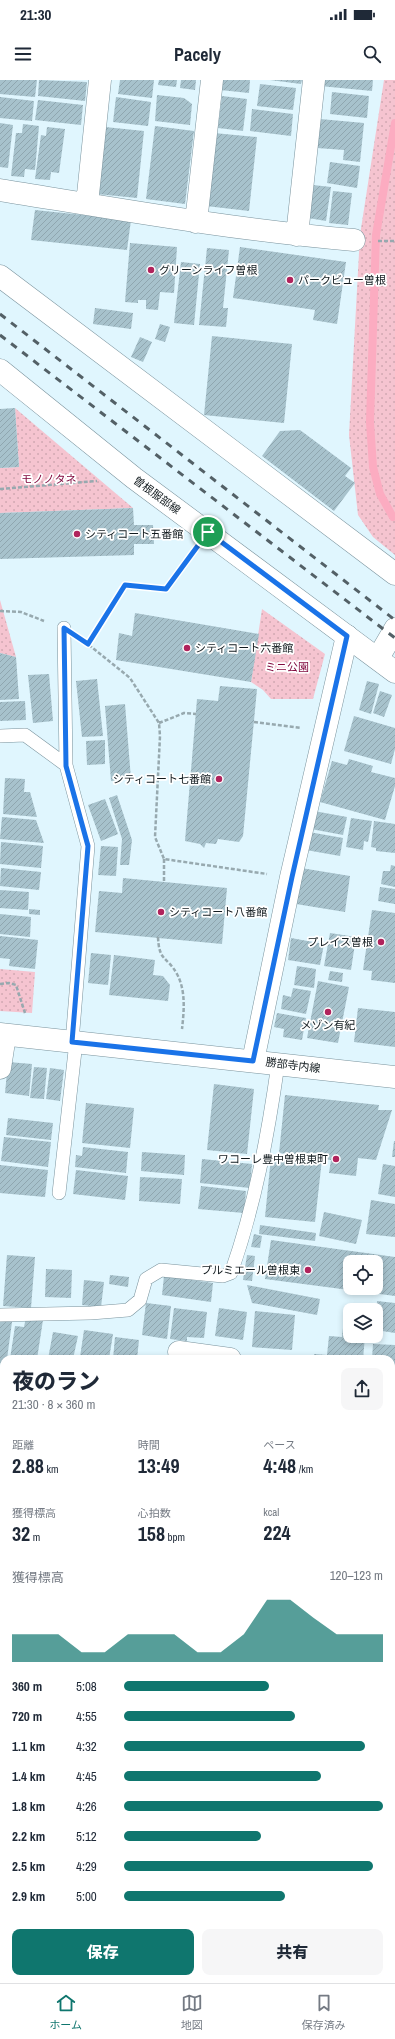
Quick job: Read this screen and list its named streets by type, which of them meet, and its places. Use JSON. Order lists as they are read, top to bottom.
{
  "streets": {
    "street": ["曽根服部線", "勝部寺内線"]
  },
  "parks": ["モノノタネ", "ミニ公園"],
  "places": [
    "グリーンライフ曽根",
    "パークビュー曽根",
    "シティコート五番館",
    "シティコート六番館",
    "シティコート七番館",
    "シティコート八番館",
    "プレイス曽根",
    "メゾン有紀",
    "ワコーレ豊中曽根東町",
    "プルミエール曽根東"
  ],
  "page": {
    "status": "21:30",
    "header": "Pacely",
    "heading": ["夜のラン", "21:30 · 8 × 360 m"],
    "stats": [
      ["距離", "2.88 km"],
      ["時間", "13:49"],
      ["ペース", "4:48 /km"],
      ["獲得標高", "32 m"],
      ["心拍数", "158 bpm"],
      ["kcal", "224"]
    ],
    "chart": ["獲得標高", "120–123 m"],
    "list": [
      {
        "name": "360 m",
        "note": "5:08"
      },
      {
        "name": "720 m",
        "note": "4:55"
      },
      {
        "name": "1.1 km",
        "note": "4:32"
      },
      {
        "name": "1.4 km",
        "note": "4:45"
      },
      {
        "name": "1.8 km",
        "note": "4:26"
      },
      {
        "name": "2.2 km",
        "note": "5:12"
      },
      {
        "name": "2.5 km",
        "note": "4:29"
      },
      {
        "name": "2.9 km",
        "note": "5:00"
      }
    ],
    "buttons": ["保存", "共有"],
    "tabs": ["ホーム", "地図", "保存済み"]
  }
}
